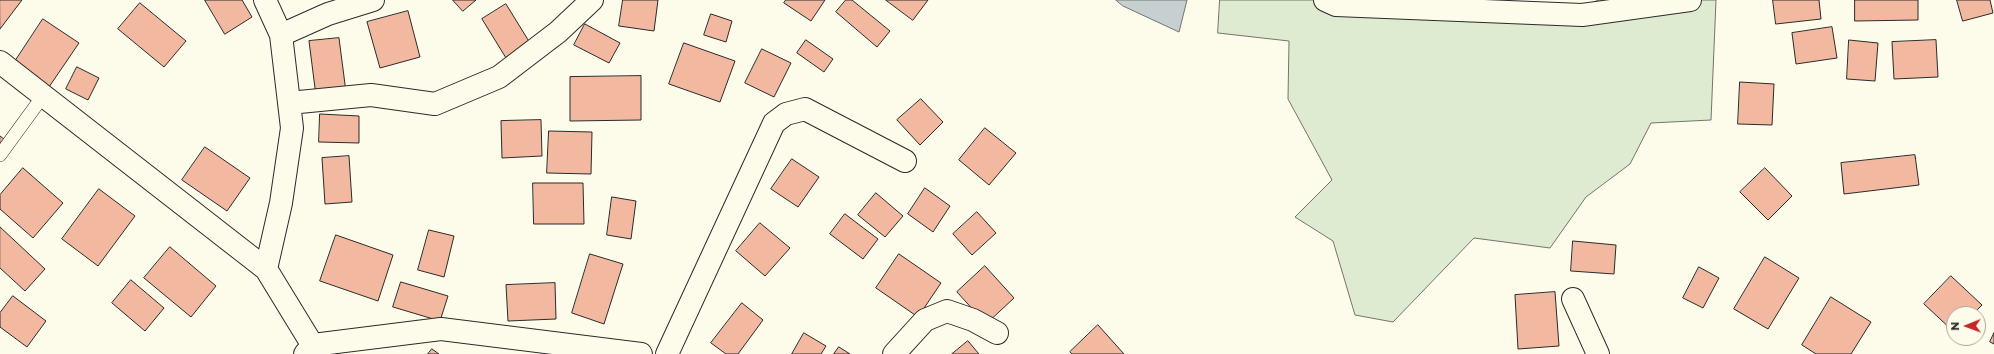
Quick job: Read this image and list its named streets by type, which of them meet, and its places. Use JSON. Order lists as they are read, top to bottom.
{
  "north": "left"
}
